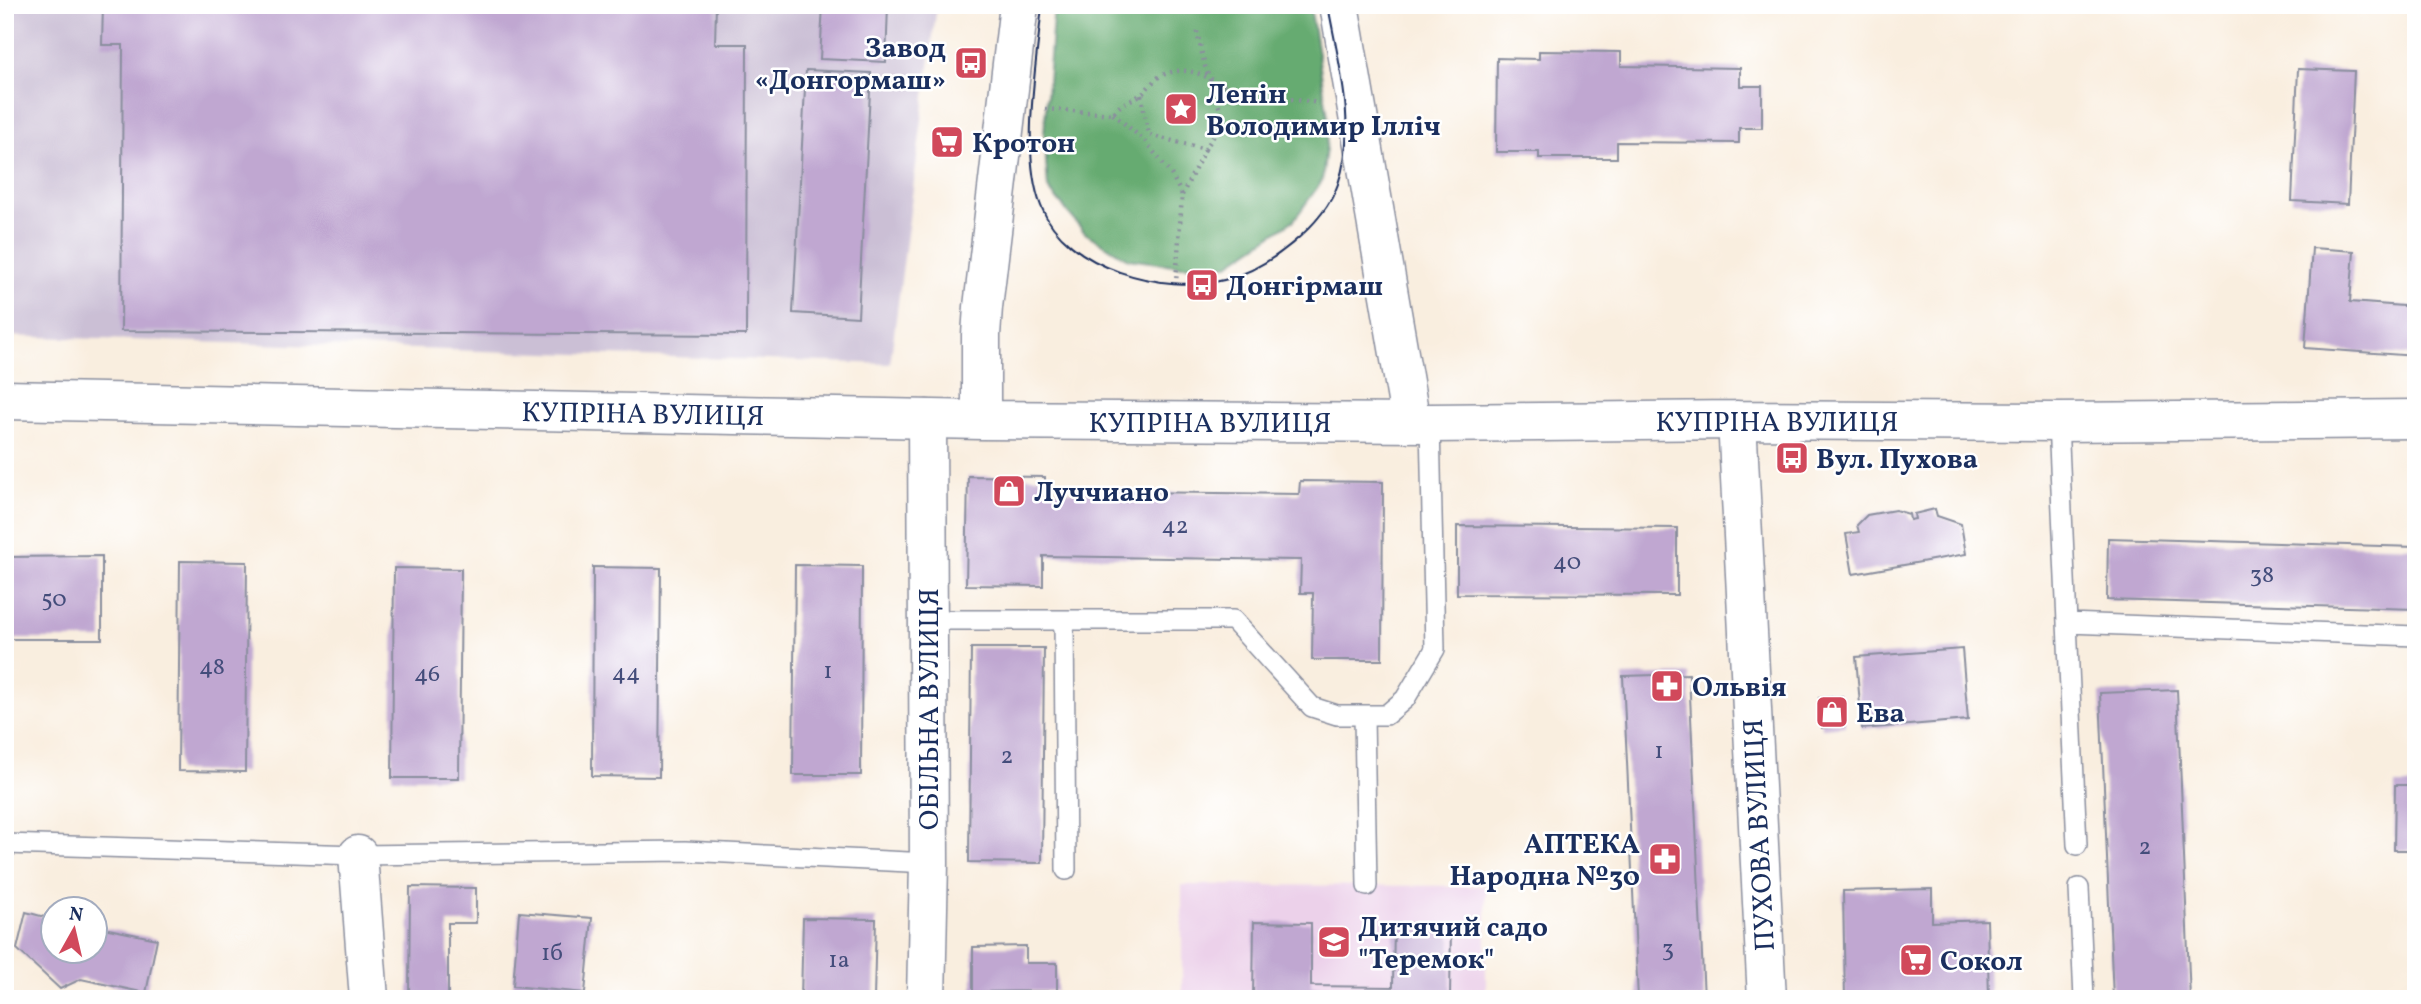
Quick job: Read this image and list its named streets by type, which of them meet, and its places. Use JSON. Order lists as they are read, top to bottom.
{
  "streets": {
    "main road": ["КУПРІНА ВУЛИЦЯ", "ОБІЛЬНА ВУЛИЦЯ", "ПУХОВА ВУЛИЦЯ"]
  },
  "crossings": [
    ["КУПРІНА ВУЛИЦЯ", "ОБІЛЬНА ВУЛИЦЯ"],
    ["КУПРІНА ВУЛИЦЯ", "ПУХОВА ВУЛИЦЯ"]
  ],
  "places": {
    "bus stop": ["Завод «Донгормаш»", "Донгірмаш", "Вул. Пухова"],
    "place": ["Ленін Володимир Ілліч"],
    "supermarket": ["Кротон", "Сокол"],
    "shop": ["Луччиано", "Ева"],
    "pharmacy": ["Ольвія", "АПТЕКА Народна №30"],
    "school or university": ["Дитячий садо \"Теремок\""]
  },
  "house_numbers": [
    "42",
    "40",
    "38",
    "50",
    "48",
    "1",
    "44",
    "46",
    "1",
    "2",
    "2",
    "3",
    "1б",
    "1а"
  ],
  "north": "top"
}
